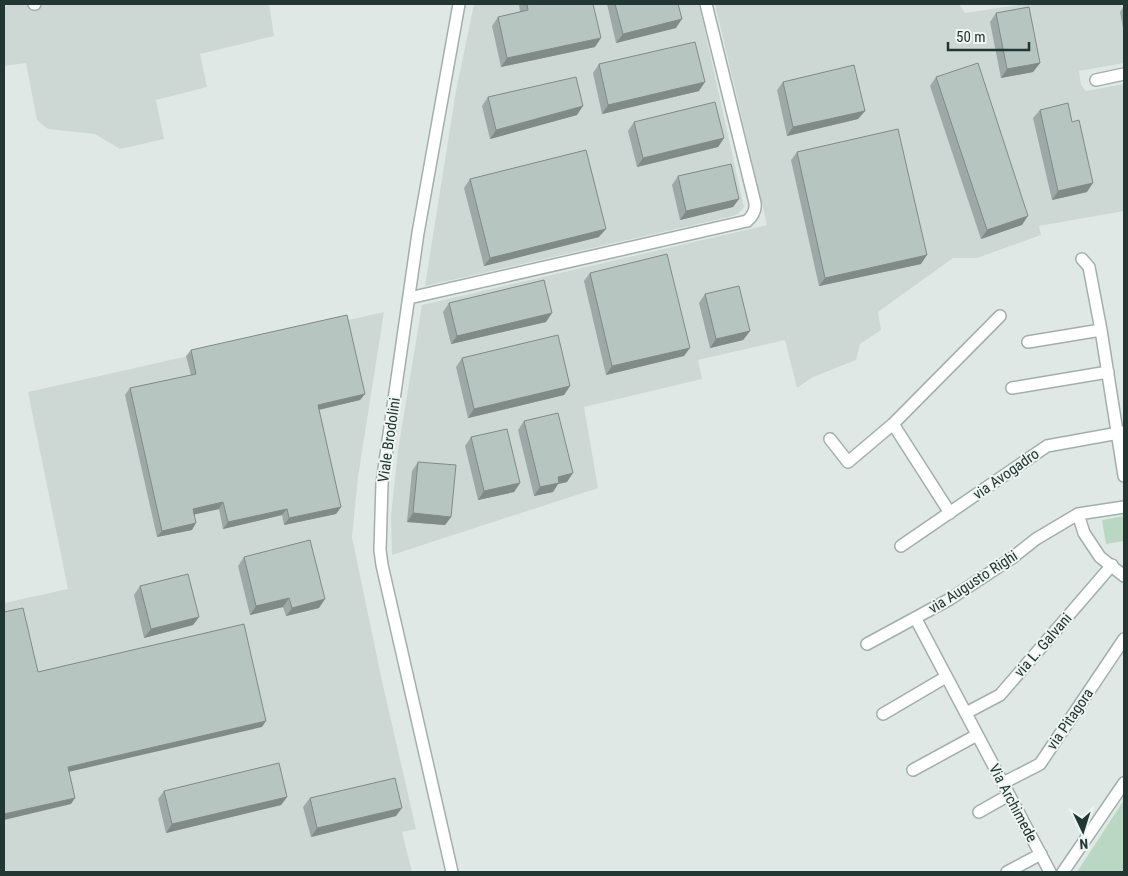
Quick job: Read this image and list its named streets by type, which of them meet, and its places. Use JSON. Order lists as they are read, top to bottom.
{
  "streets": {
    "street": [
      "Viale Brodolini",
      "via Avogadro",
      "via Augusto Righi",
      "via L. Galvani",
      "via Pitagora",
      "Via Archimede"
    ]
  },
  "crossings": [
    ["via Augusto Righi", "Via Archimede"],
    ["via L. Galvani", "Via Archimede"],
    ["via Pitagora", "Via Archimede"]
  ],
  "scale_bar": "50 m",
  "north": "bottom"
}
